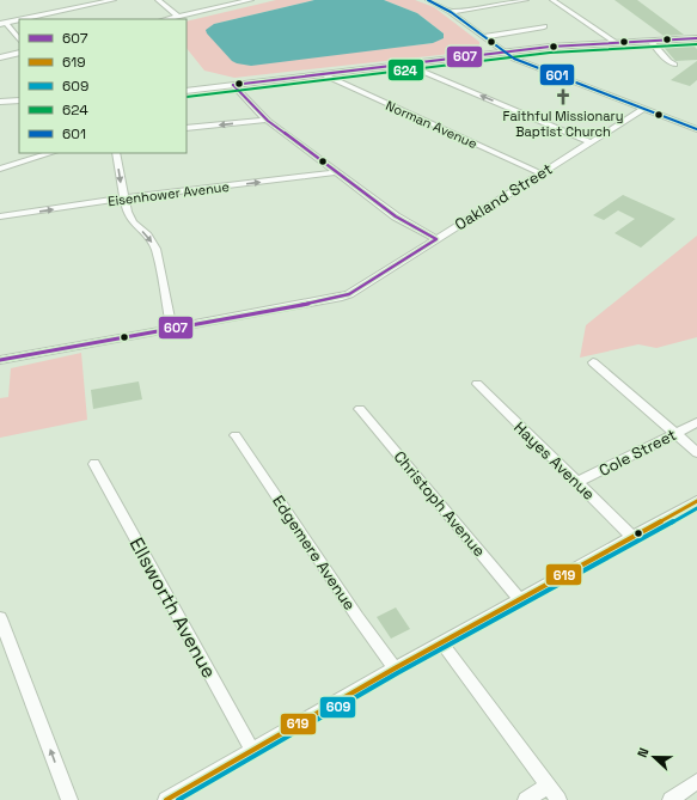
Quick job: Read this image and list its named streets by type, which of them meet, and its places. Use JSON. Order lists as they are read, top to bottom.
{
  "streets": {
    "street": [
      "Norman Avenue",
      "Eisenhower Avenue",
      "Oakland Street",
      "Cole Street",
      "Hayes Avenue",
      "Christoph Avenue",
      "Edgemere Avenue",
      "Ellsworth Avenue"
    ]
  },
  "crossings": [
    ["Norman Avenue", "Oakland Street"],
    ["Cole Street", "Hayes Avenue"]
  ],
  "places": {
    "church": ["Faithful Missionary Baptist Church"]
  },
  "lines": [
    "transit line 601",
    "transit line 607",
    "transit line 624",
    "transit line 619",
    "transit line 609"
  ],
  "legend": [
    "607",
    "619",
    "609",
    "624",
    "601"
  ],
  "north": "left"
}
